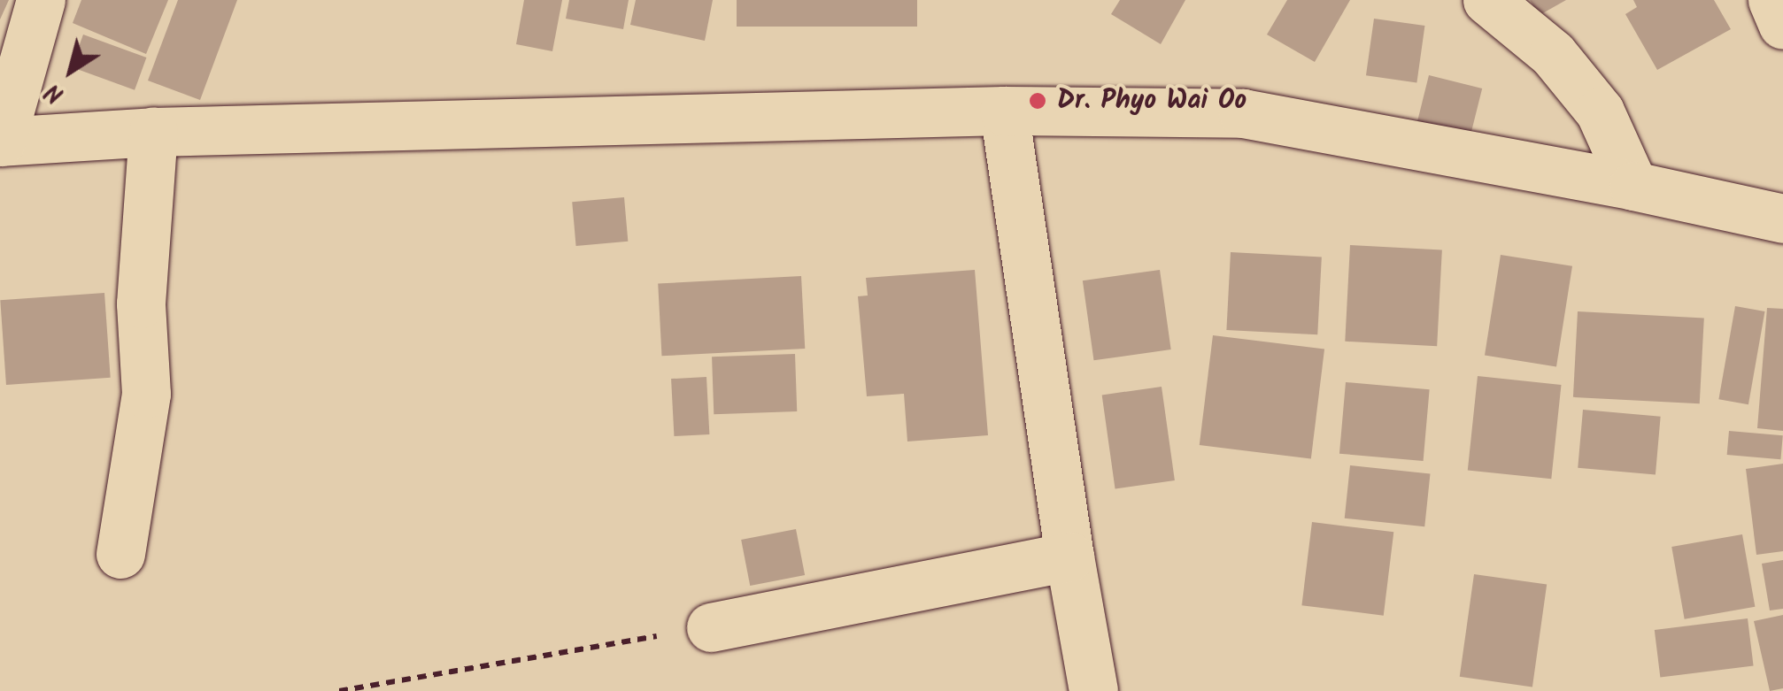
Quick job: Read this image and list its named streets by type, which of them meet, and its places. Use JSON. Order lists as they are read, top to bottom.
{
  "places": ["Dr. Phyo Wai Oo"],
  "north": "bottom left"
}
